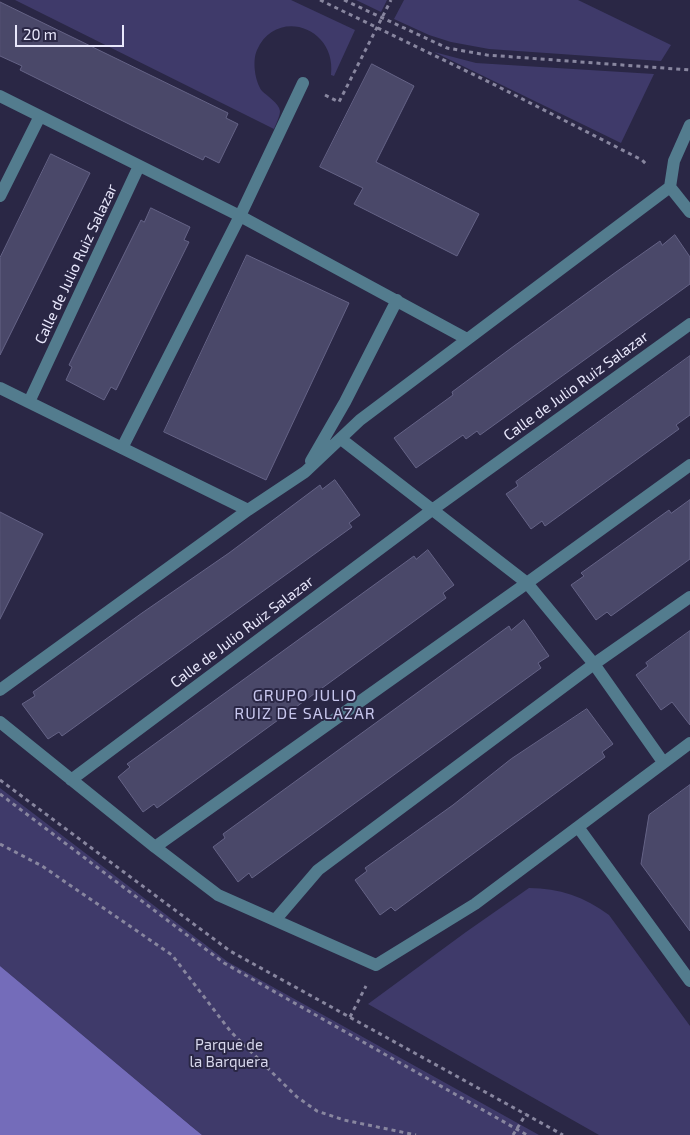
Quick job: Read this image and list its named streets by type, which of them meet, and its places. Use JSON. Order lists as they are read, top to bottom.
{
  "streets": {
    "street": ["Calle de Julio Ruiz Salazar"]
  },
  "districts": ["GRUPO JULIO RUIZ DE SALAZAR"],
  "parks": ["Parque de la Barquera"],
  "scale_bar": "20 m"
}
